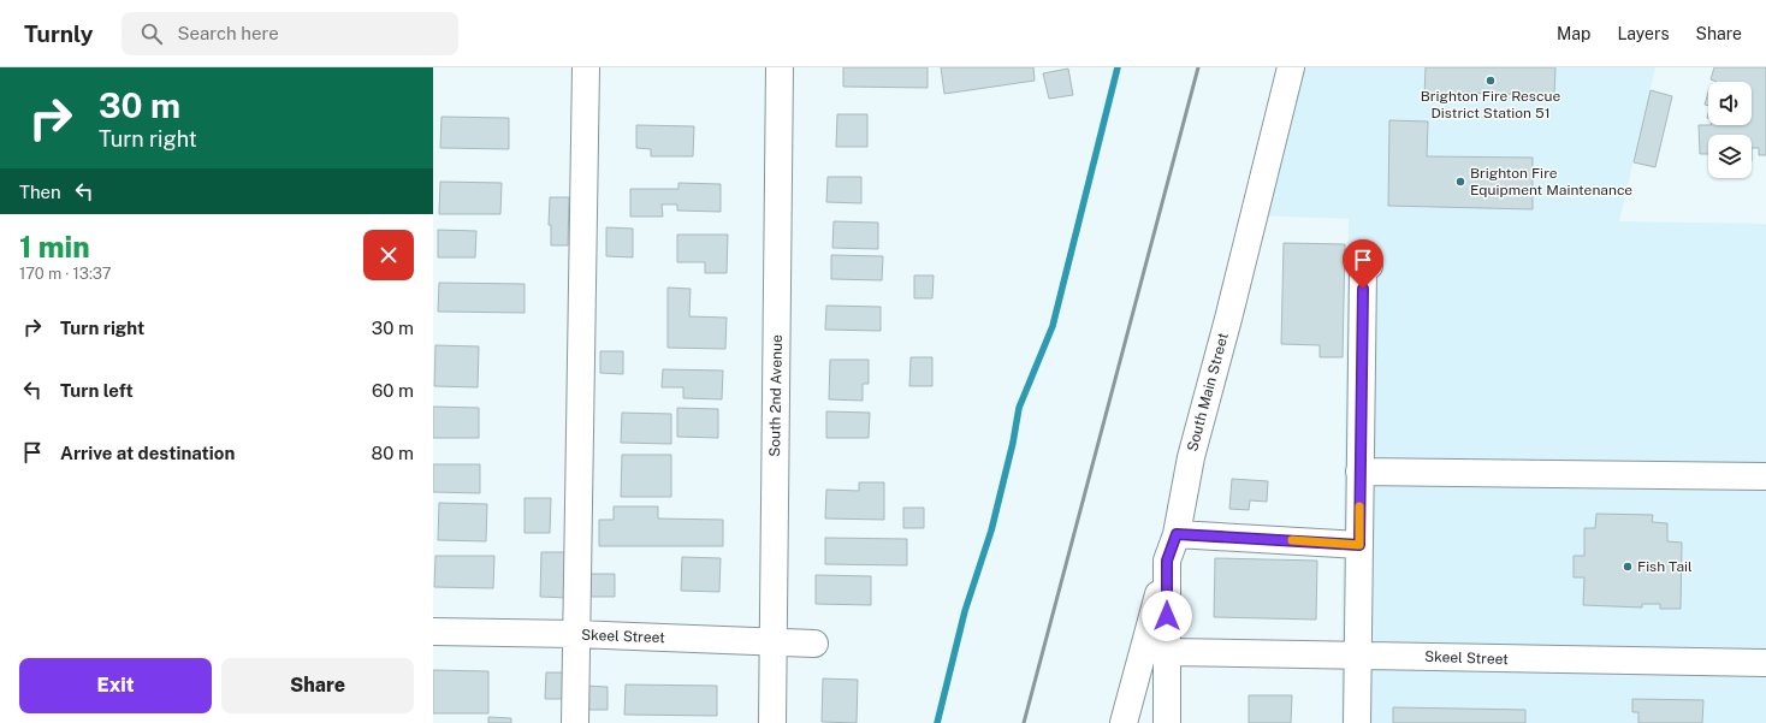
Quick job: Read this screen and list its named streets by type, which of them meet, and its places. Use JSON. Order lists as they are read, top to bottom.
{
  "streets": {
    "street": ["South Main Street", "South 2nd Avenue", "Skeel Street"]
  },
  "crossings": [
    ["South Main Street", "Skeel Street"],
    ["South 2nd Avenue", "Skeel Street"]
  ],
  "places": ["Brighton Fire Rescue District Station 51", "Brighton Fire Equipment Maintenance", "Fish Tail"],
  "page": {
    "header": "Turnly",
    "search": "Search here",
    "nav": ["Map", "Layers", "Share"],
    "turn": ["30 m", "Turn right"],
    "then": "Then",
    "heading": ["1 min", "170 m · 13:37"],
    "list": [
      {
        "name": "Turn right",
        "value": "30 m"
      },
      {
        "name": "Turn left",
        "value": "60 m"
      },
      {
        "name": "Arrive at destination",
        "value": "80 m"
      }
    ],
    "buttons": ["Exit", "Share"]
  }
}
